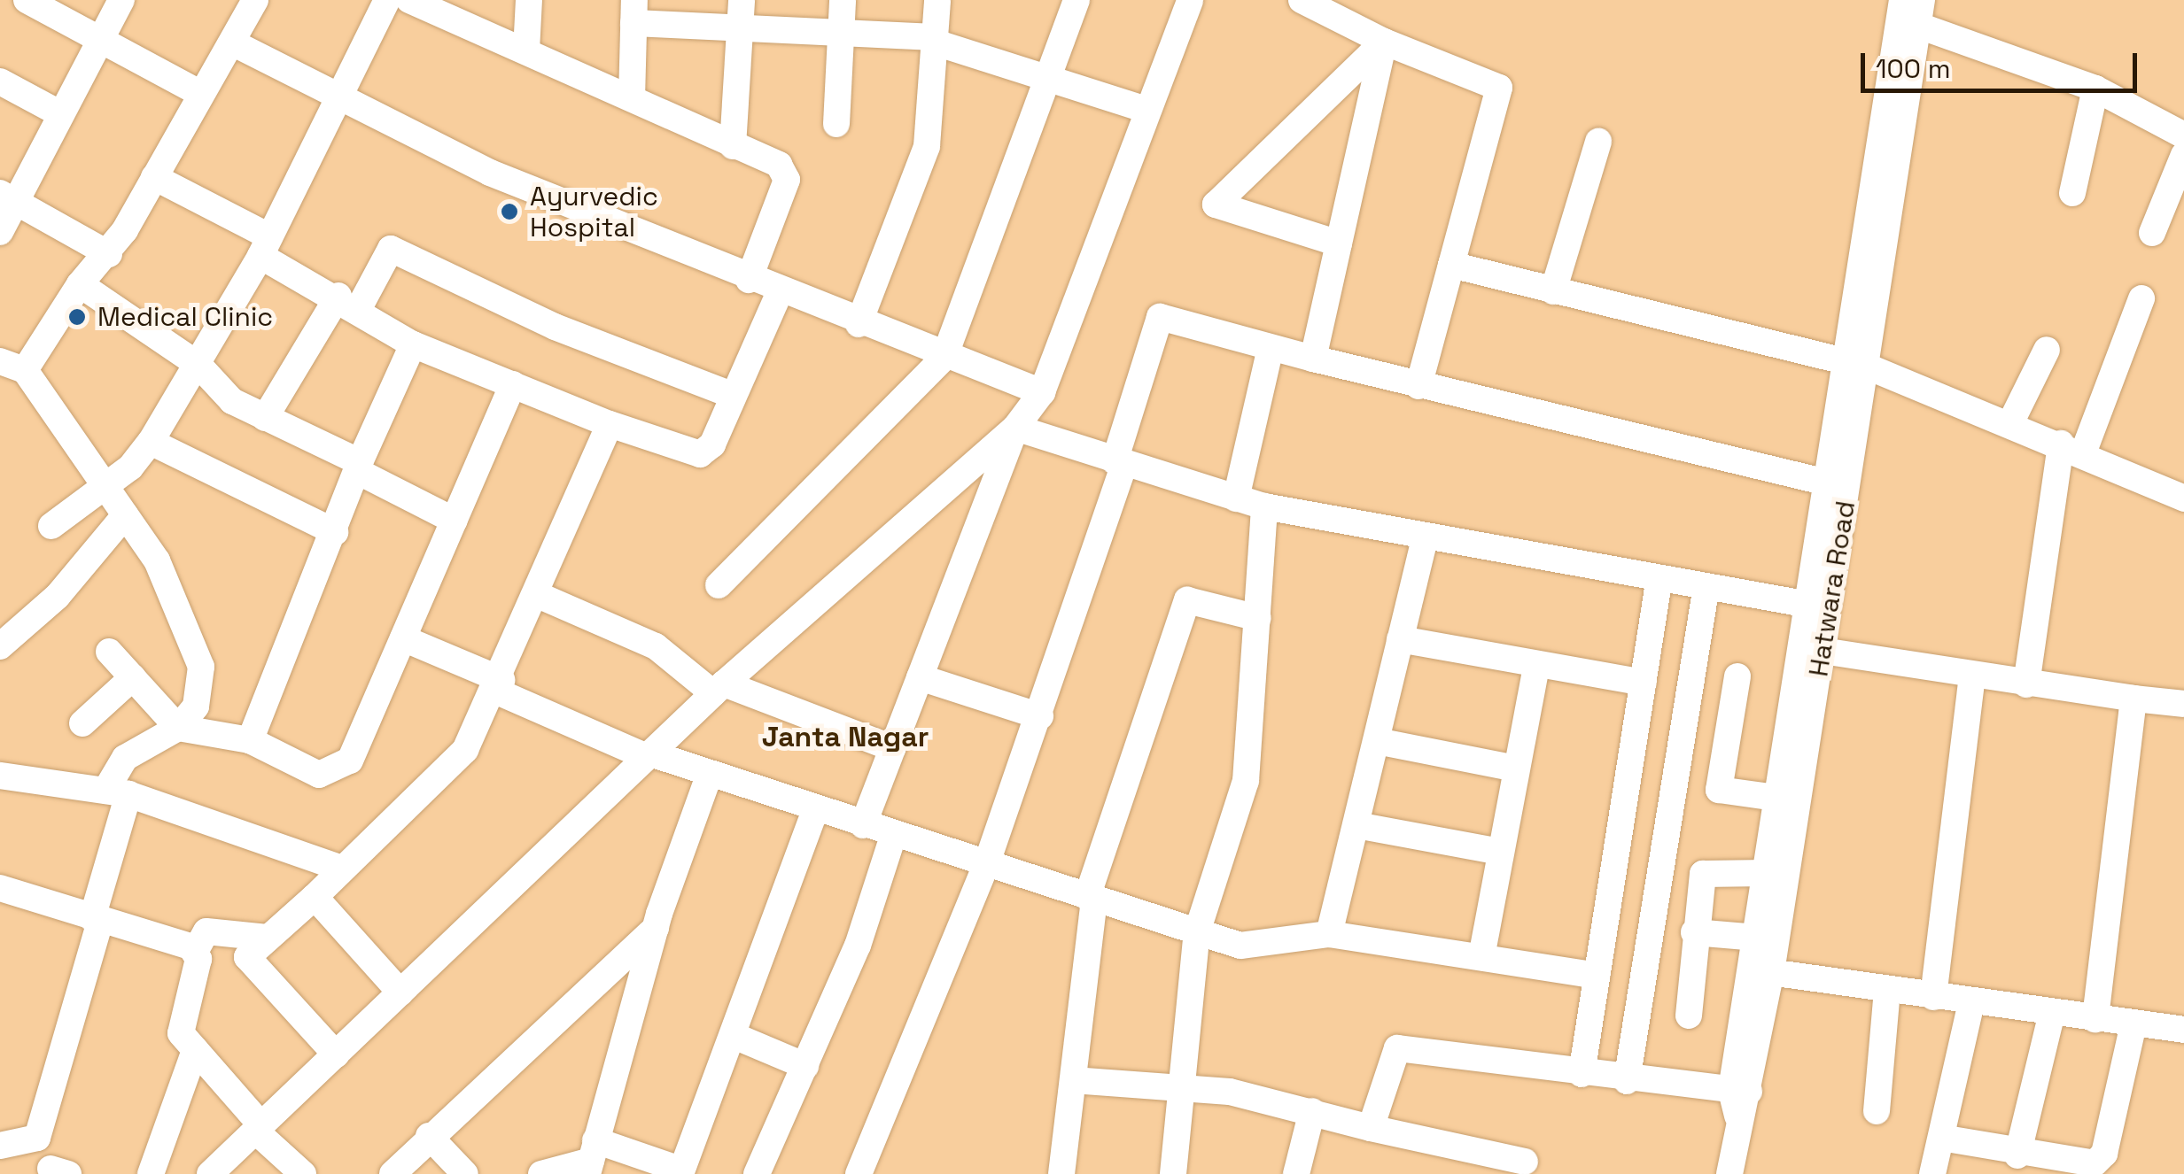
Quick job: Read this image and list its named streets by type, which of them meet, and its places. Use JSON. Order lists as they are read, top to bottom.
{
  "streets": {
    "street": ["Hatwara Road"]
  },
  "districts": ["Janta Nagar"],
  "places": ["Ayurvedic Hospital", "Medical Clinic"],
  "scale_bar": "100 m"
}
